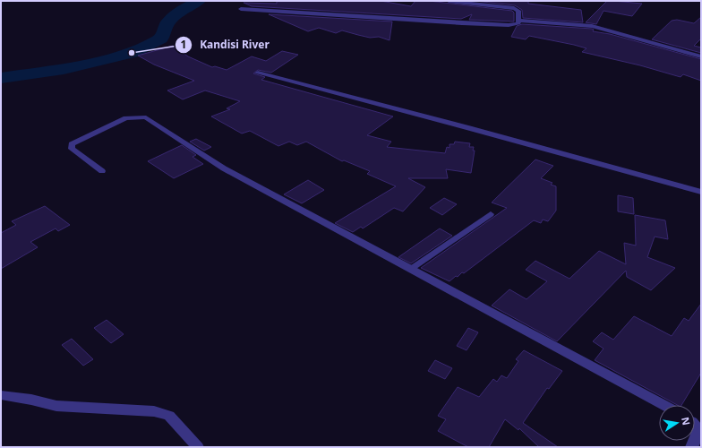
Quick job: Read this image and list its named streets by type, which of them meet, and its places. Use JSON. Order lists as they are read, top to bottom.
{
  "places": ["Kandisi River"],
  "north": "right"
}
